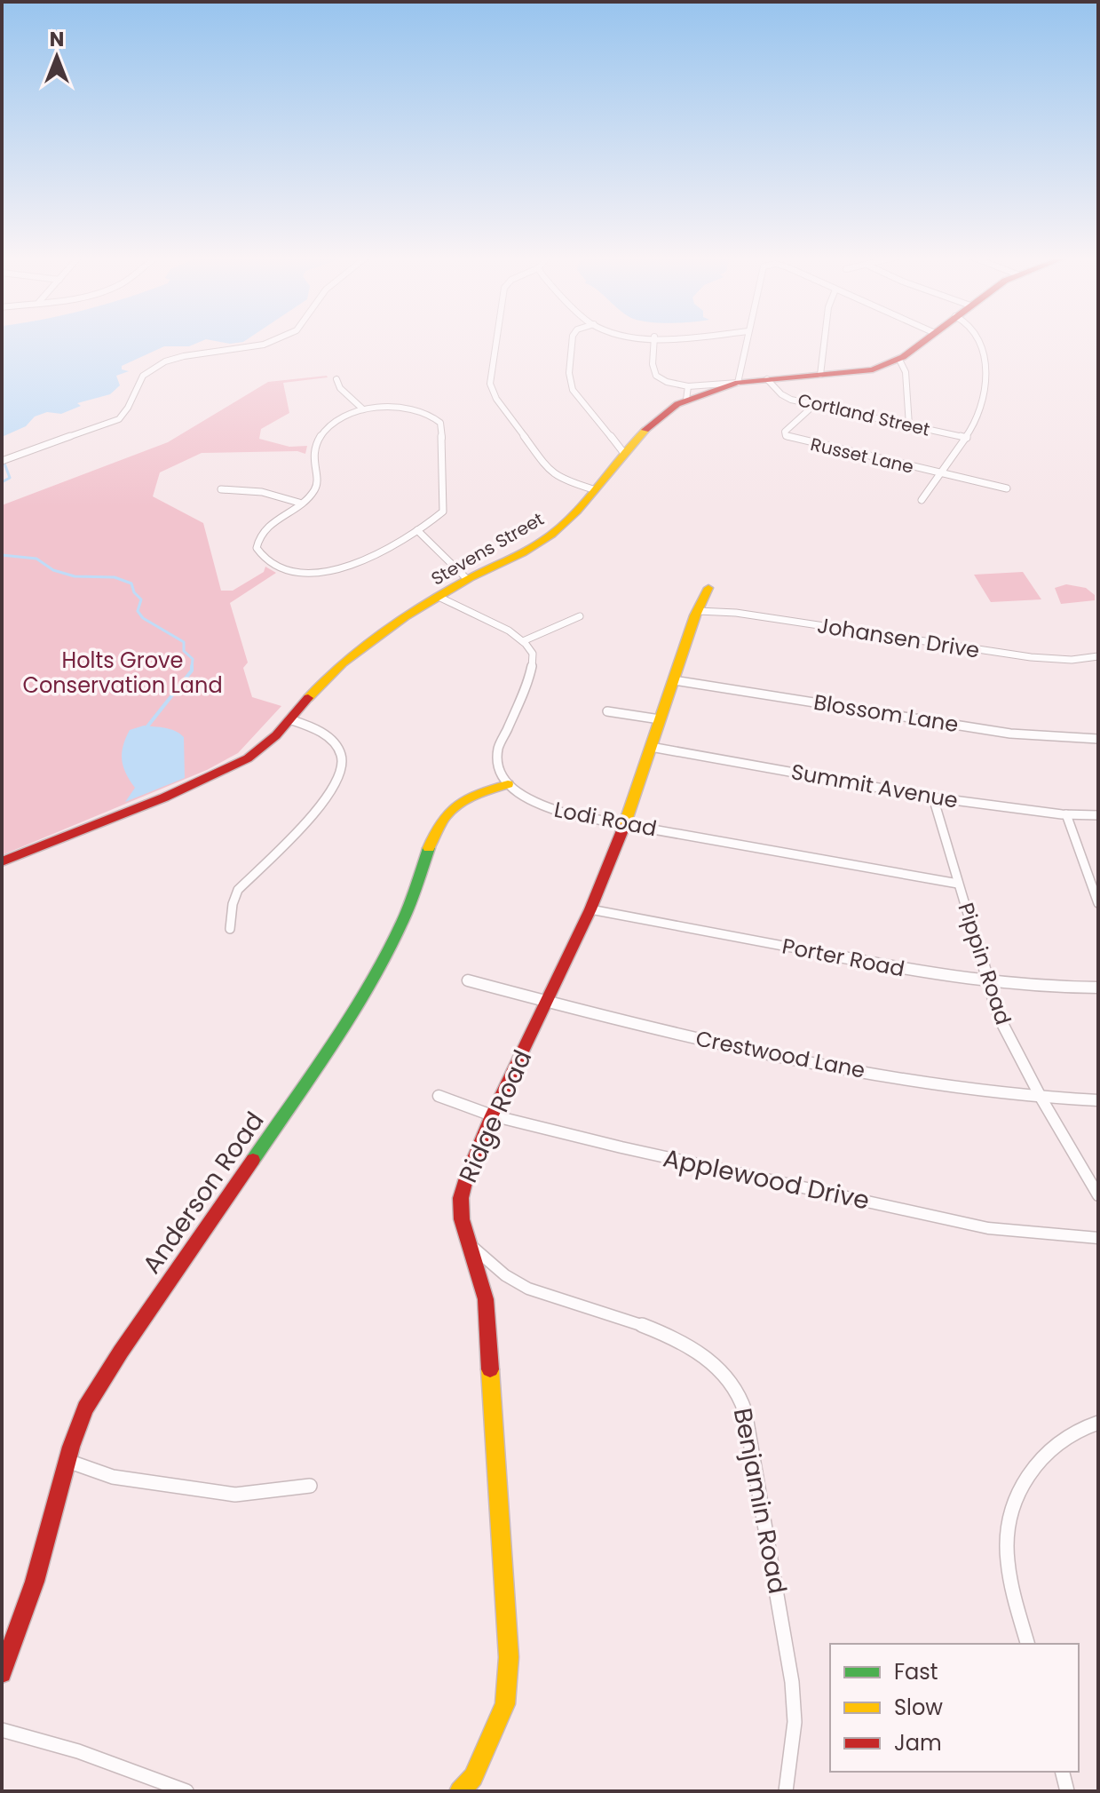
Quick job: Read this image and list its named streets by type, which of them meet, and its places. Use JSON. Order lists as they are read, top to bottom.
{
  "streets": {
    "street": [
      "Cortland Street",
      "Russet Lane",
      "Stevens Street",
      "Johansen Drive",
      "Blossom Lane",
      "Summit Avenue",
      "Lodi Road",
      "Porter Road",
      "Pippin Road",
      "Crestwood Lane",
      "Ridge Road",
      "Applewood Drive",
      "Anderson Road",
      "Benjamin Road"
    ]
  },
  "crossings": [
    ["Cortland Street", "Russet Lane"],
    ["Cortland Street", "Stevens Street"],
    ["Johansen Drive", "Ridge Road"],
    ["Blossom Lane", "Ridge Road"],
    ["Summit Avenue", "Pippin Road"],
    ["Summit Avenue", "Ridge Road"],
    ["Lodi Road", "Pippin Road"],
    ["Lodi Road", "Ridge Road"],
    ["Lodi Road", "Anderson Road"],
    ["Porter Road", "Pippin Road"],
    ["Porter Road", "Ridge Road"],
    ["Pippin Road", "Crestwood Lane"],
    ["Crestwood Lane", "Ridge Road"],
    ["Ridge Road", "Applewood Drive"],
    ["Ridge Road", "Benjamin Road"]
  ],
  "parks": ["Holts Grove Conservation Land"],
  "legend": ["Fast", "Slow", "Jam"],
  "north": "top"
}
